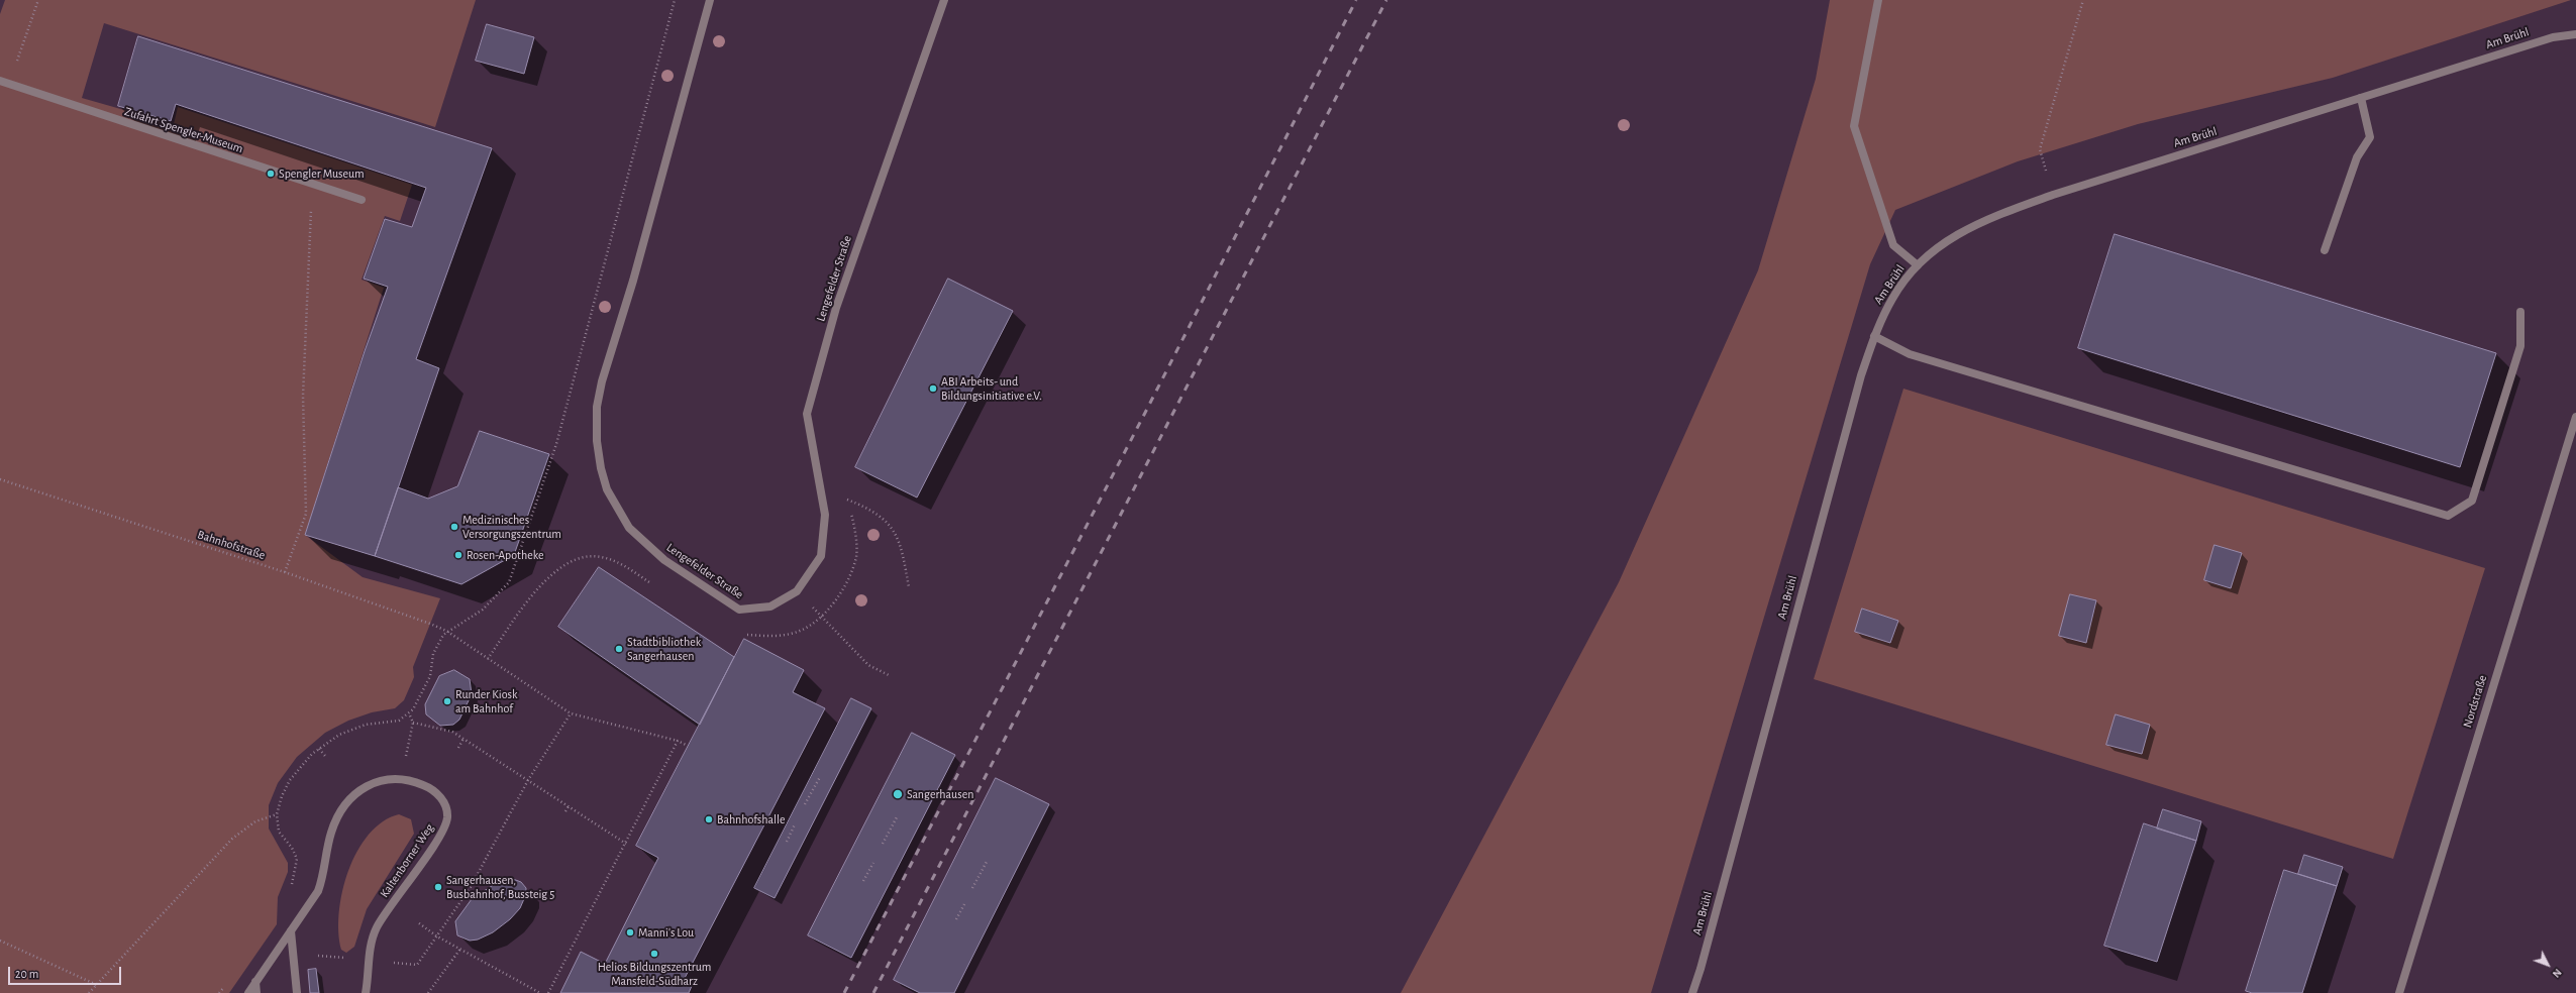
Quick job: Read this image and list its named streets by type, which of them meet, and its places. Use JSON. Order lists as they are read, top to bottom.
{
  "streets": {
    "street": [
      "Am Brühl",
      "Zufahrt Spengler-Museum",
      "Lengefelder Straße",
      "Nordstraße",
      "Kaltenborner Weg"
    ],
    "path": ["Bahnhofstraße"]
  },
  "places": [
    "Spengler Museum",
    "ABI Arbeits- und Bildungsinitiative e.V.",
    "Medizinisches Versorgungszentrum",
    "Rosen-Apotheke",
    "Stadtbibliothek Sangerhausen",
    "Runder Kiosk am Bahnhof",
    "Sangerhausen",
    "Bahnhofshalle",
    "Sangerhausen, Busbahnhof, Bussteig 5",
    "Manni's Lou",
    "Helios Bildungszentrum Mansfeld-Südharz"
  ],
  "scale_bar": "20 m",
  "north": "bottom right"
}
